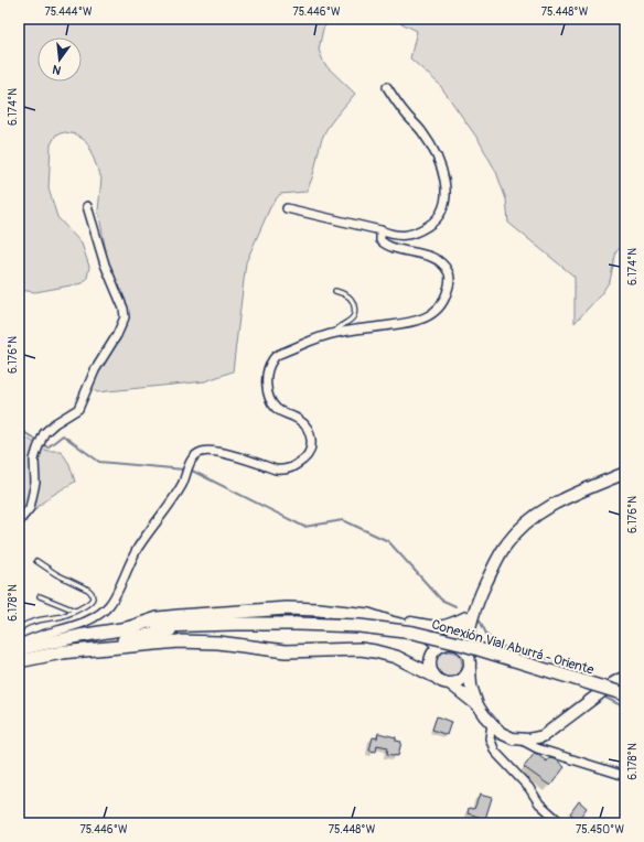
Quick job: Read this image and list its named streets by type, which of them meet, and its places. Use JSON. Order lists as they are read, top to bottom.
{
  "streets": {
    "main road": ["Conexión Vial Aburrá - Oriente"]
  },
  "north": "bottom",
  "coordinates": [
    "75.444°W",
    "75.446°W",
    "75.448°W",
    "6.174°N",
    "6.176°N",
    "6.178°N",
    "75.450°W"
  ]
}
